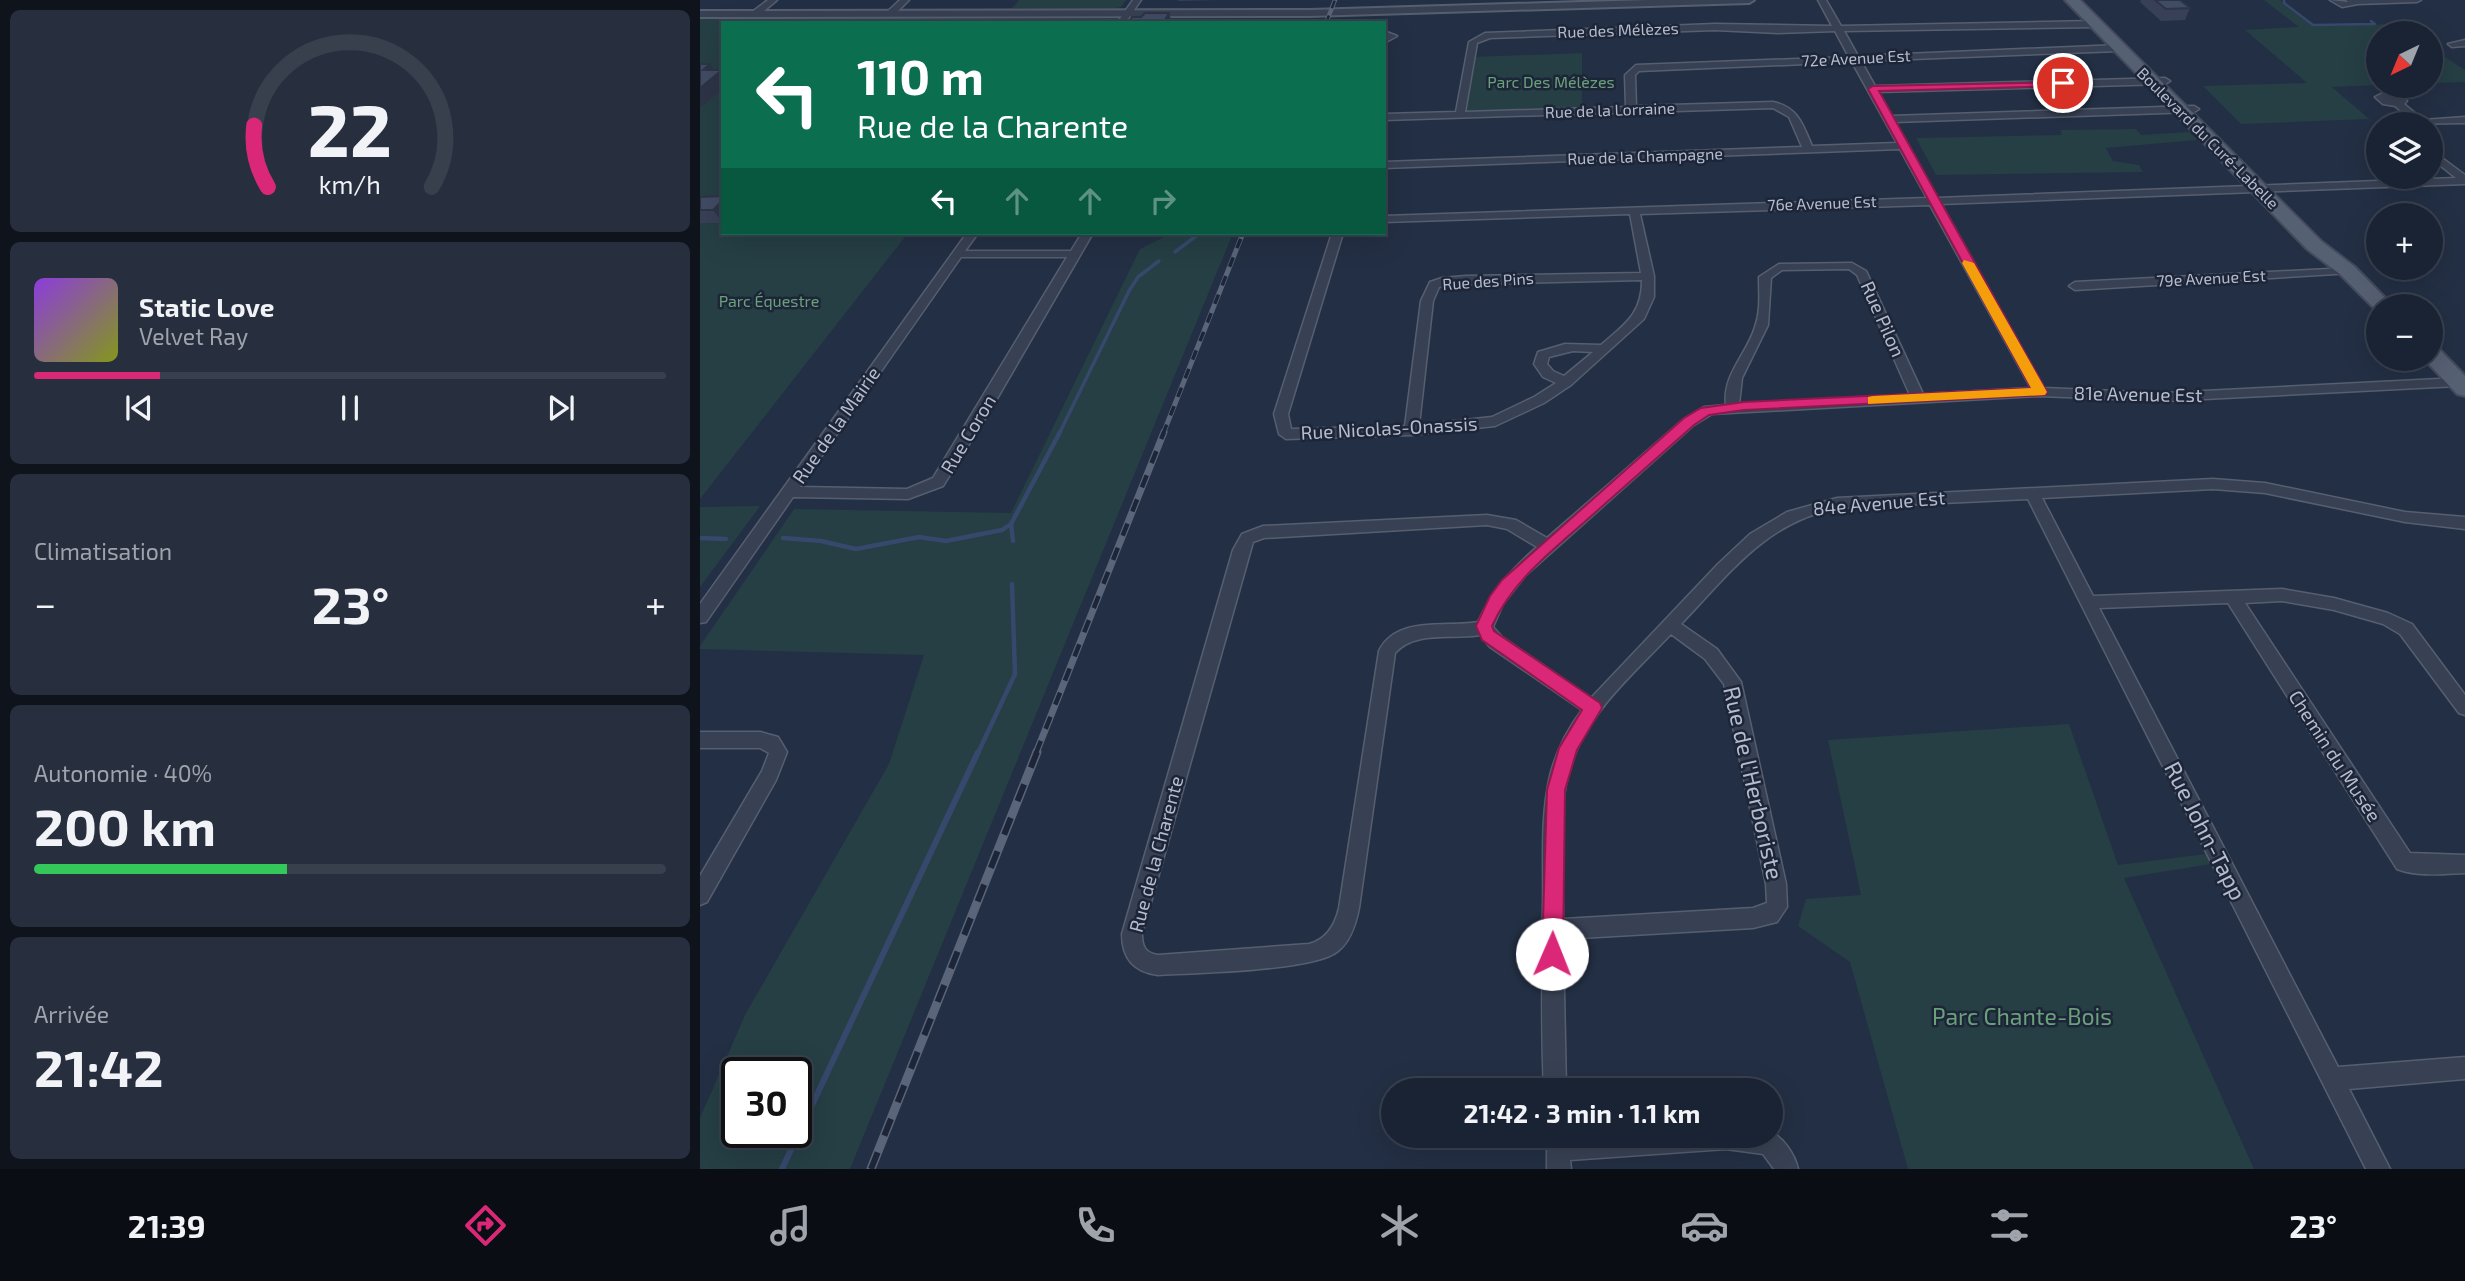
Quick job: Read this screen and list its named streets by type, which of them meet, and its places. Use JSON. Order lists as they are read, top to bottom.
{
  "streets": {
    "main road": ["Boulevard du Curé-Labelle"],
    "street": [
      "Rue des Mélèzes",
      "72e Avenue Est",
      "Rue de la Lorraine",
      "Rue de la Champagne",
      "76e Avenue Est",
      "79e Avenue Est",
      "Rue des Pins",
      "Rue Pilon",
      "81e Avenue Est",
      "Rue de la Mairie",
      "Rue Nicolas-Onassis",
      "Rue Coron",
      "84e Avenue Est",
      "Chemin du Musée",
      "Rue de l'Herboriste",
      "Rue John-Tapp",
      "Rue de la Charente"
    ]
  },
  "crossings": [
    ["Rue des Mélèzes", "Rue de la Lorraine"],
    ["72e Avenue Est", "Rue de la Lorraine"],
    ["72e Avenue Est", "Boulevard du Curé-Labelle"],
    ["Rue de la Lorraine", "Rue de la Champagne"],
    ["Boulevard du Curé-Labelle", "76e Avenue Est"],
    ["Boulevard du Curé-Labelle", "79e Avenue Est"],
    ["76e Avenue Est", "Rue Nicolas-Onassis"],
    ["Rue des Pins", "Rue Nicolas-Onassis"],
    ["Rue Pilon", "81e Avenue Est"],
    ["Rue de la Mairie", "Rue Coron"],
    ["84e Avenue Est", "Rue de l'Herboriste"],
    ["84e Avenue Est", "Rue John-Tapp"]
  ],
  "parks": ["Parc Des Mélèzes", "Parc Équestre", "Parc Chante-Bois"],
  "north": "bottom left",
  "page": {
    "map_buttons": ["+", "−"],
    "turn": ["110 m", "Rue de la Charente"],
    "song": ["Static Love", "Velvet Ray"],
    "tile": [
      "Climatisation",
      ["Autonomie · 40%", "200 km"],
      ["Arrivée", "21:42"]
    ],
    "heat": ["−", "23°", "+"],
    "limit": "30",
    "trip": "21:42 · 3 min · 1.1 km",
    "tabs": ["21:39", "23°"],
    "gauge": ["22", "km/h"]
  }
}
